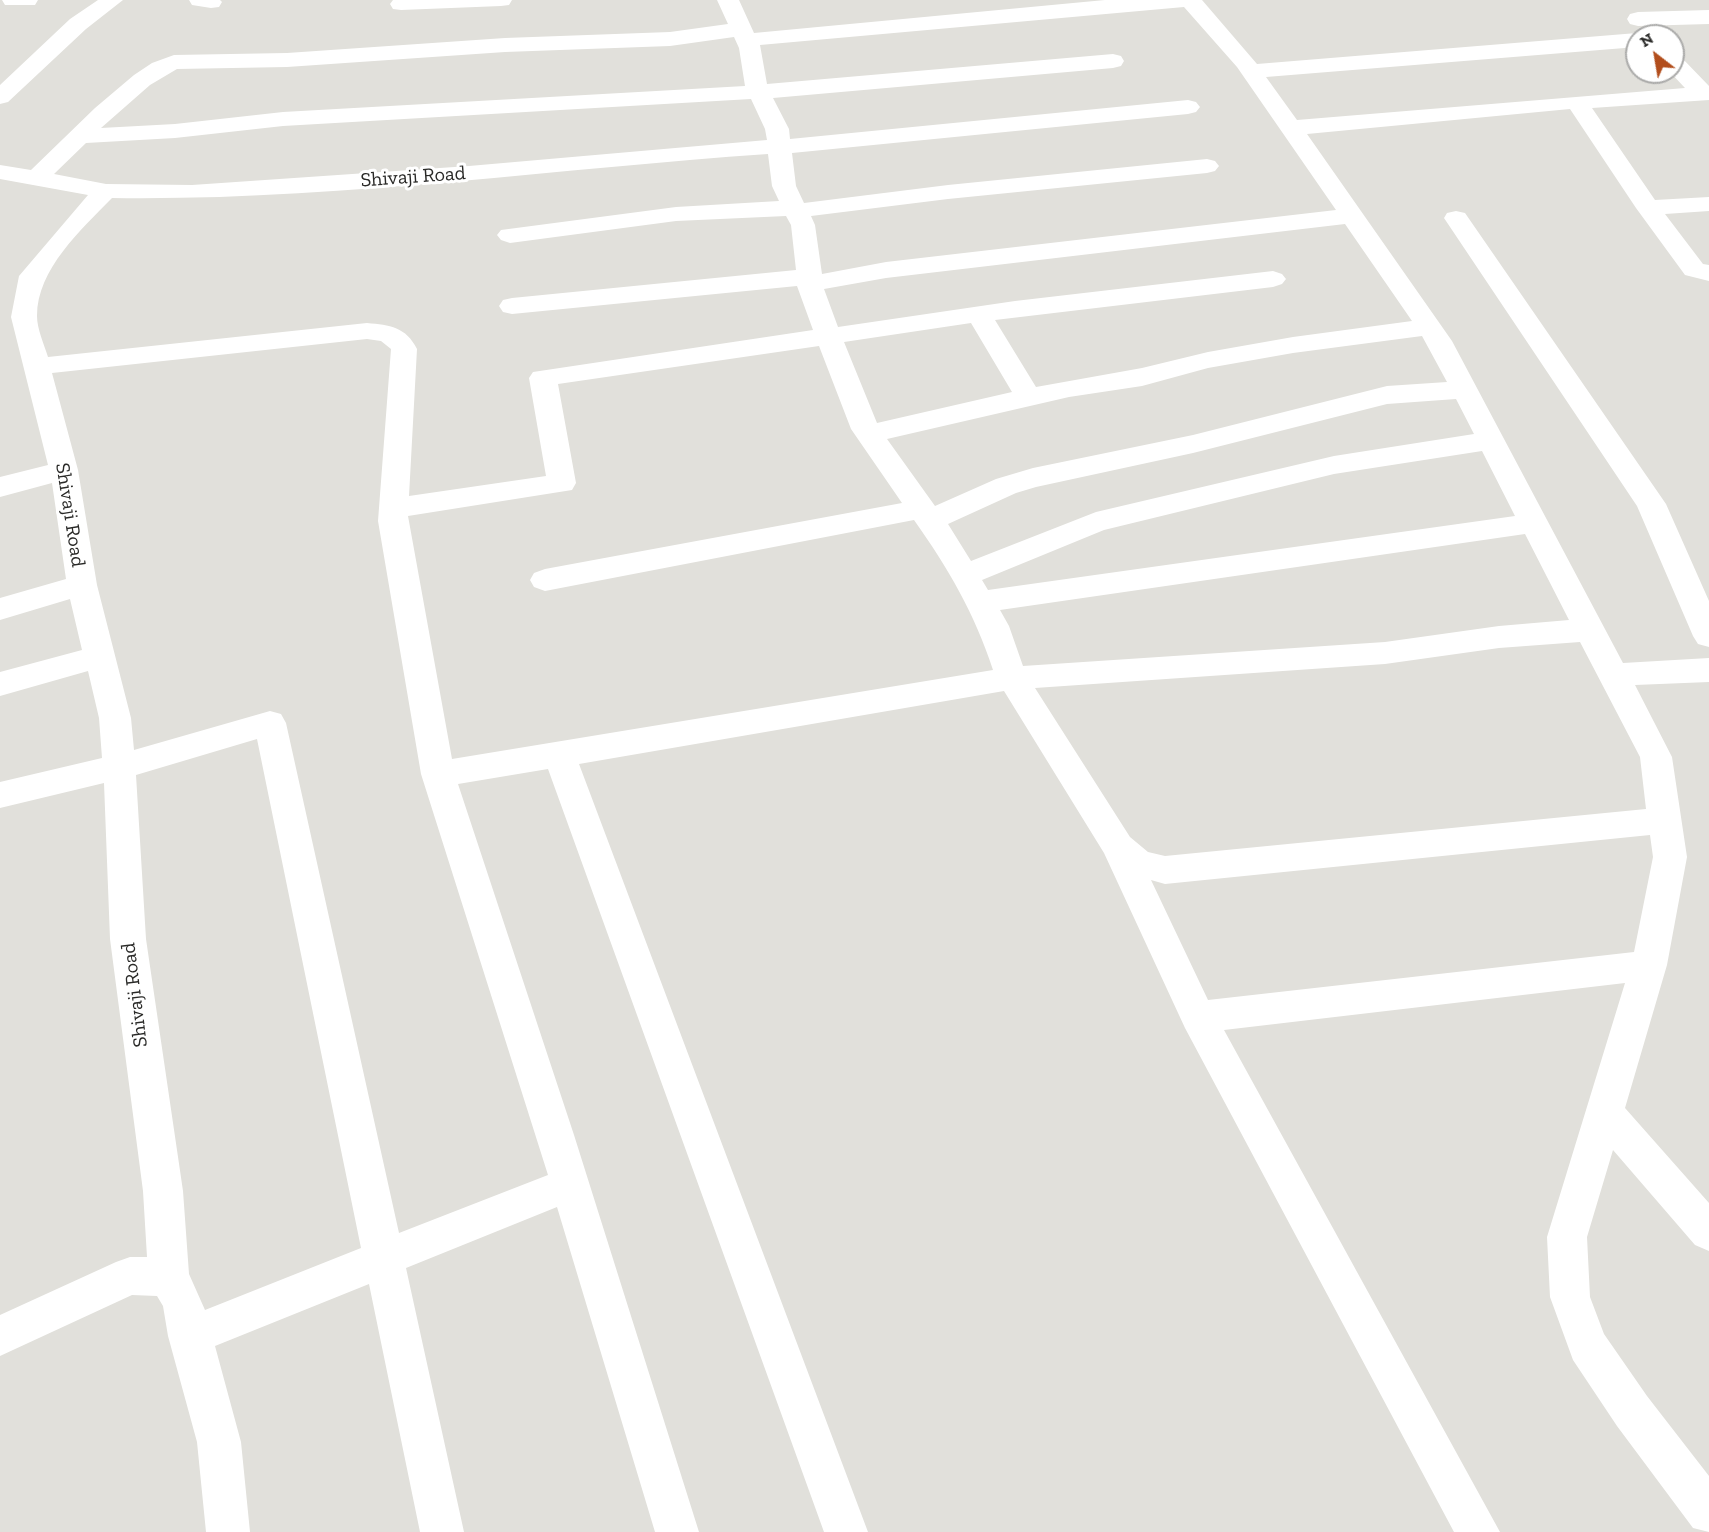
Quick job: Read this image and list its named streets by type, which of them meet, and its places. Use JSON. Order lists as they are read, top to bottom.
{
  "streets": {
    "street": ["Shivaji Road"]
  },
  "north": "top left"
}
